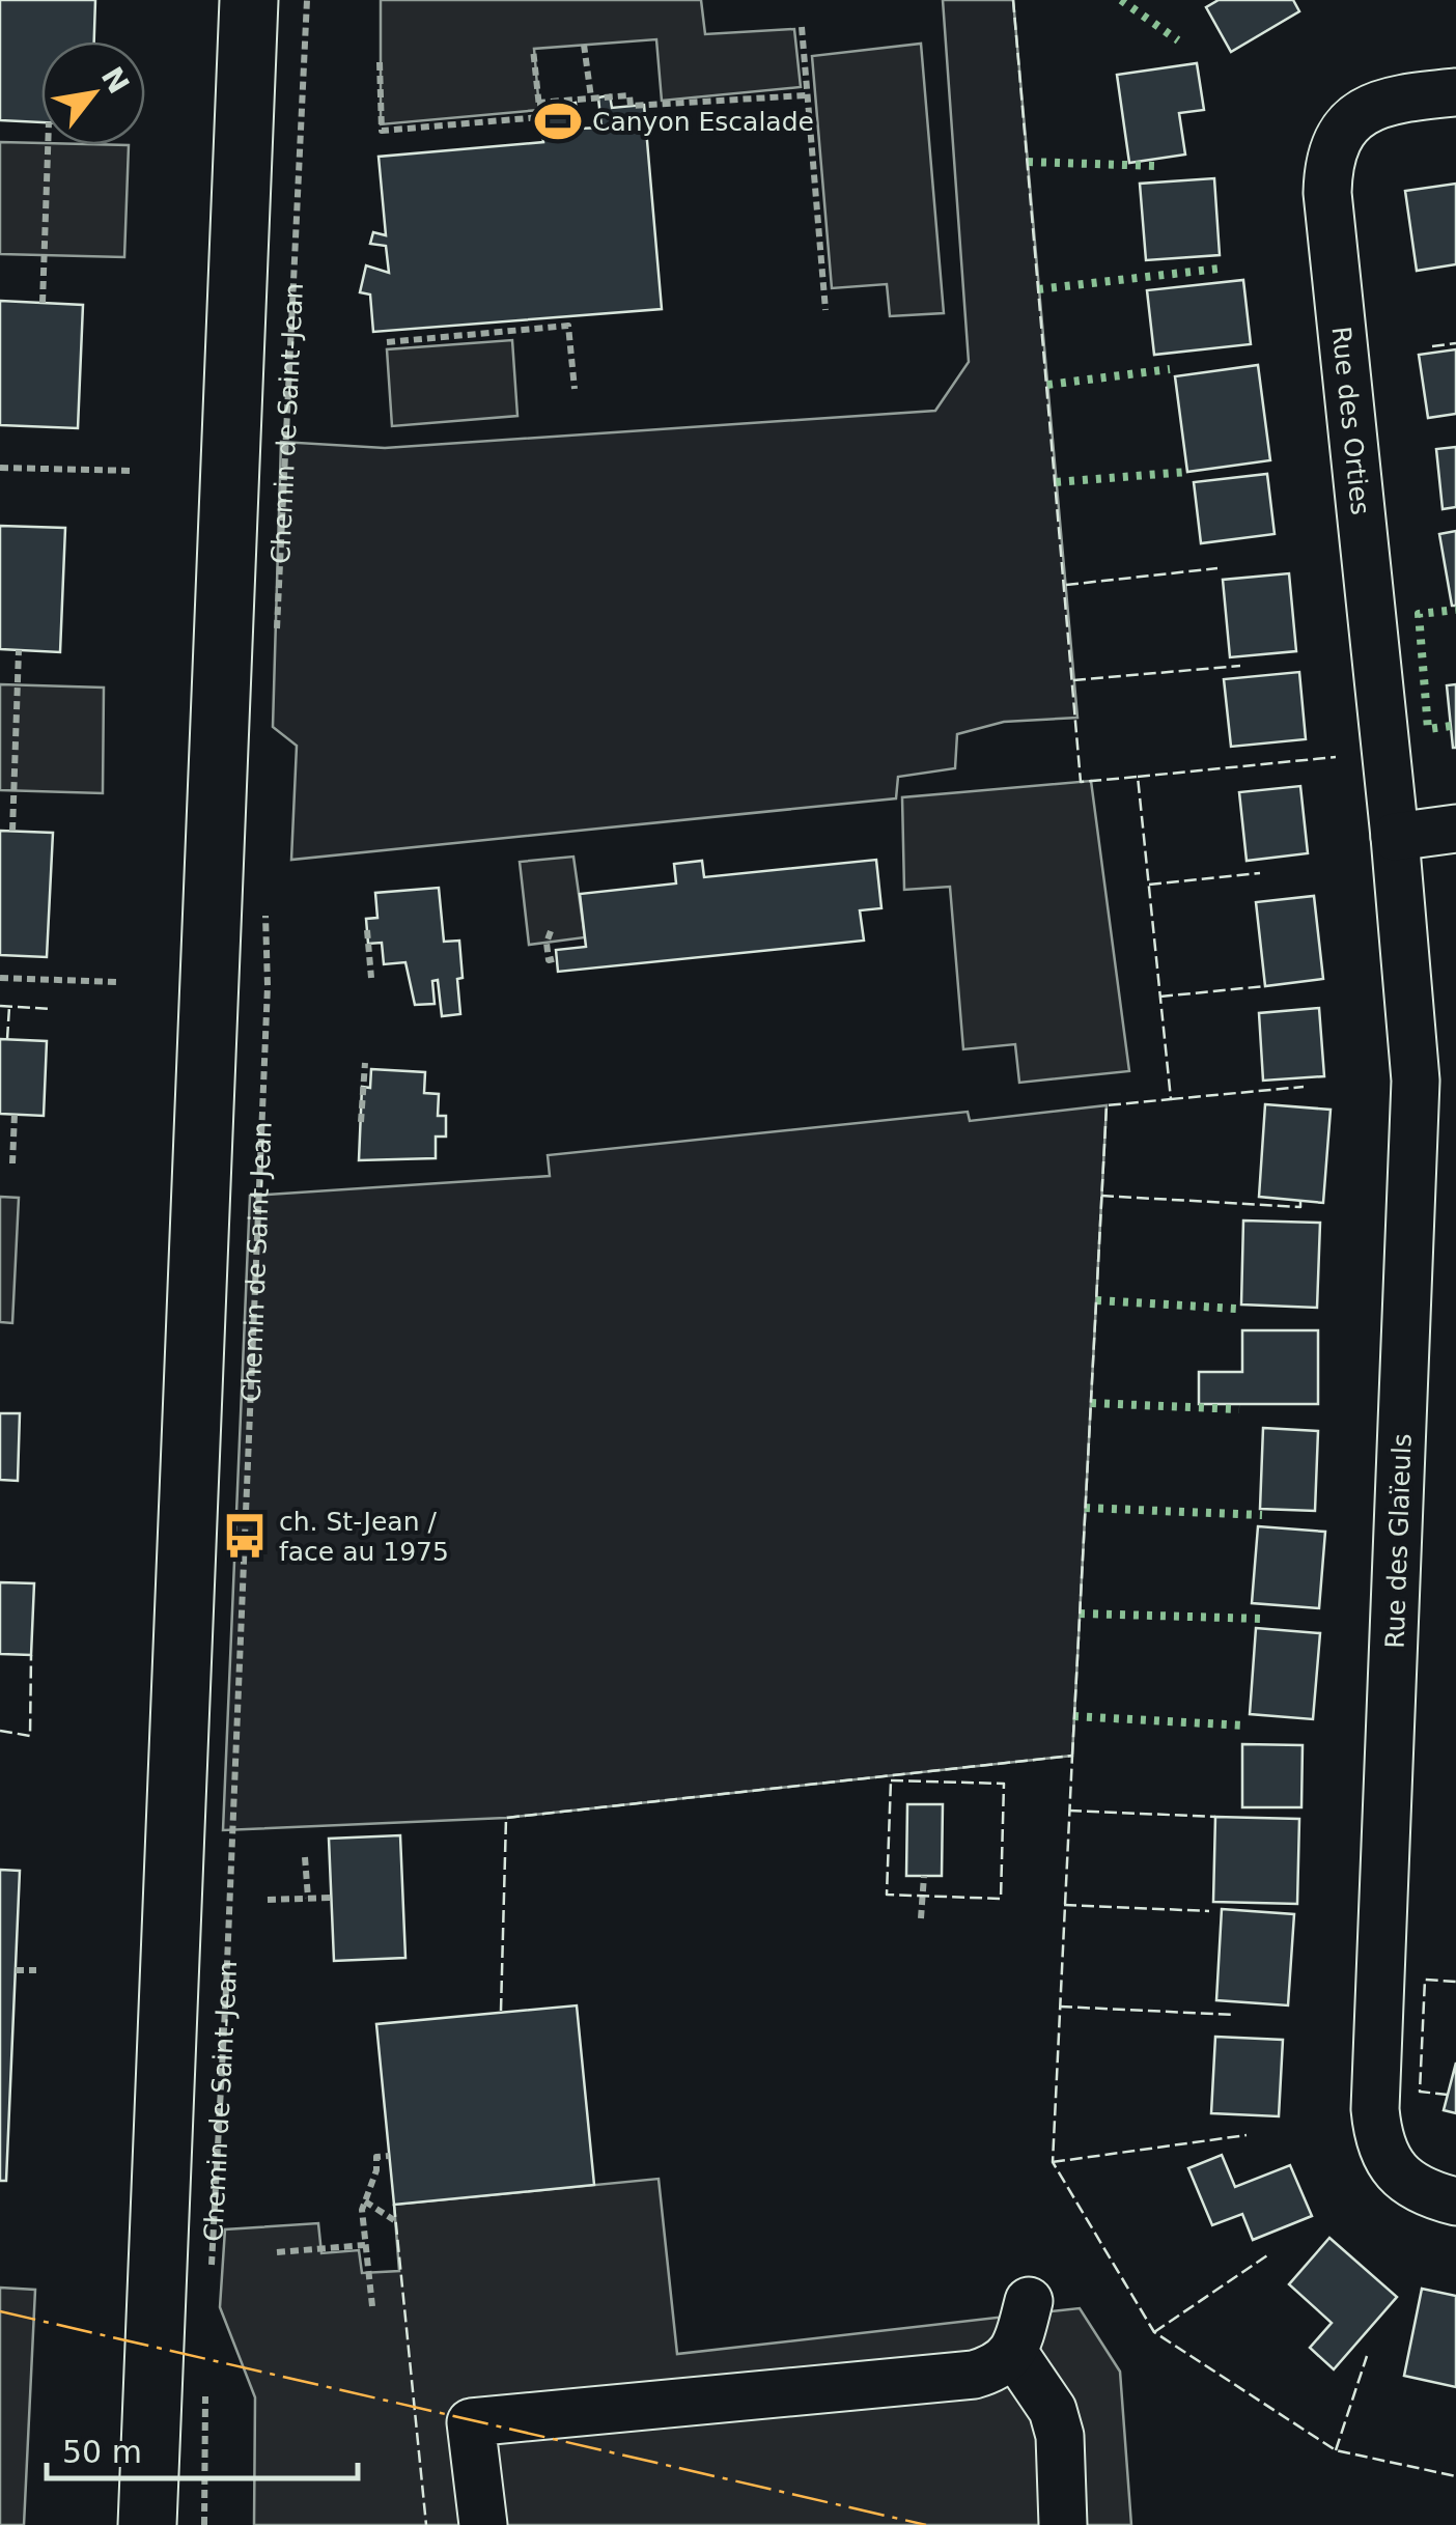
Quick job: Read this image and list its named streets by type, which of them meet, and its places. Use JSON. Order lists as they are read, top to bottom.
{
  "streets": {
    "main road": ["Chemin de Saint-Jean"],
    "street": ["Rue des Orties", "Rue des Glaïeuls"]
  },
  "crossings": [
    ["Rue des Orties", "Rue des Glaïeuls"]
  ],
  "places": {
    "sports": ["Canyon Escalade"],
    "bus stop": ["ch. St-Jean / face au 1975"]
  },
  "scale_bar": "50 m",
  "north": "top right"
}
